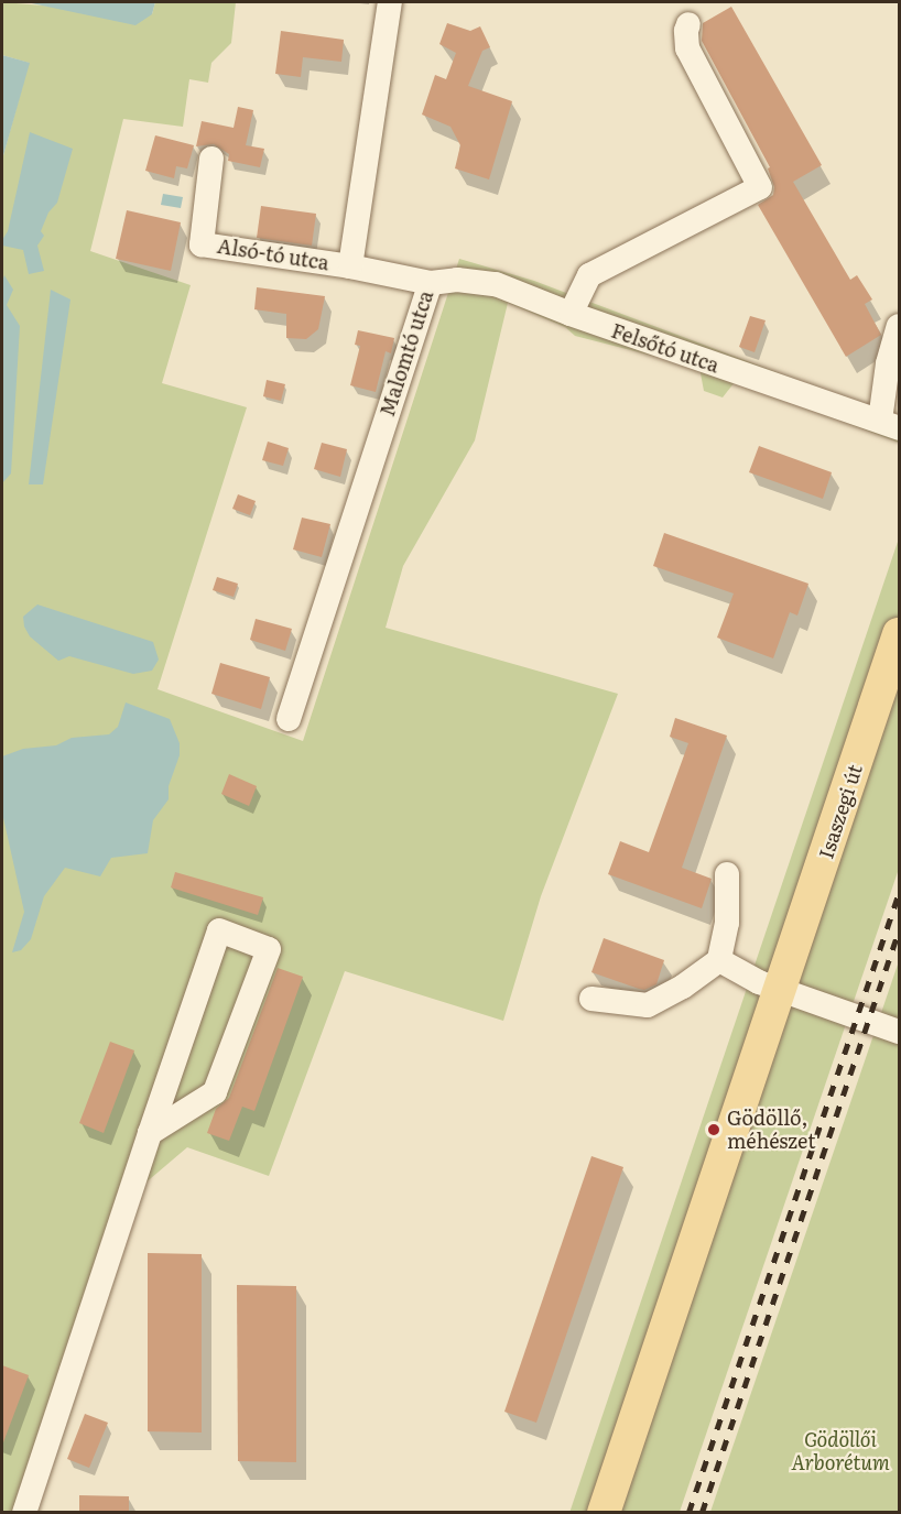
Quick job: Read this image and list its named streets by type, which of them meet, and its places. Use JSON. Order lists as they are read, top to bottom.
{
  "streets": {
    "main road": ["Isaszegi út"],
    "street": ["Alsó-tó utca", "Felsőtó utca", "Malomtó utca"]
  },
  "crossings": [
    ["Alsó-tó utca", "Malomtó utca"],
    ["Felsőtó utca", "Malomtó utca"]
  ],
  "parks": ["Gödöllői Arborétum"],
  "places": ["Gödöllő, méhészet"]
}
